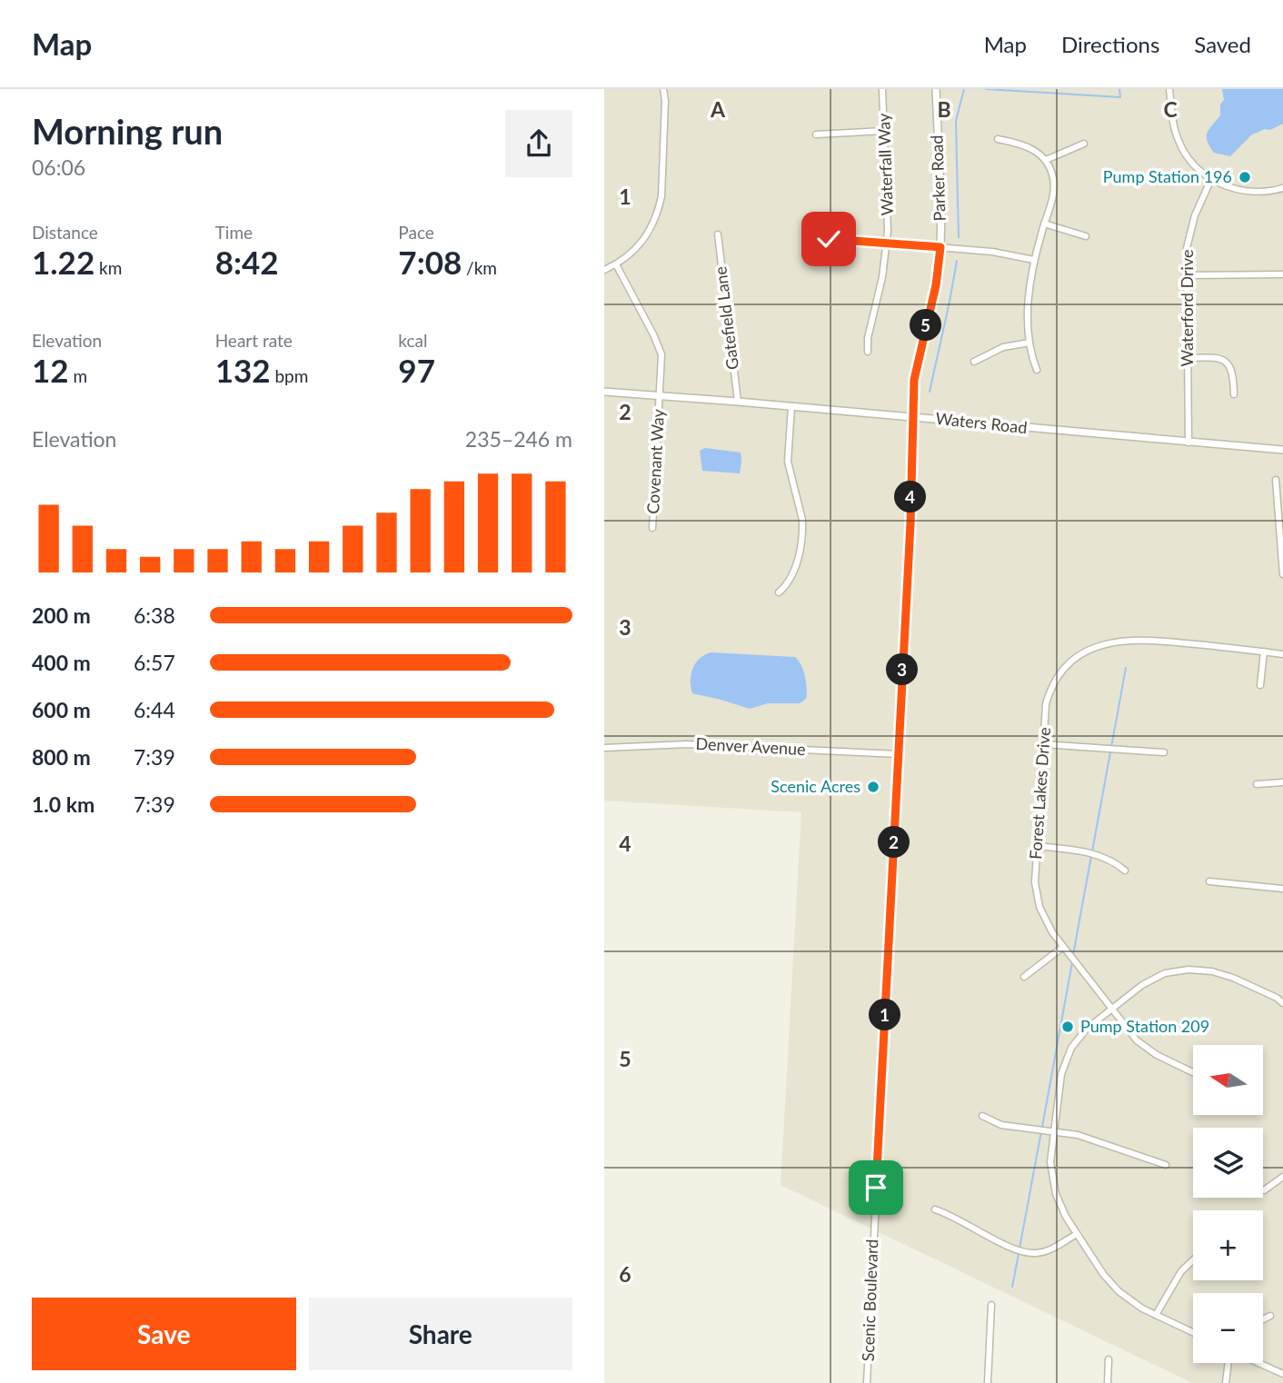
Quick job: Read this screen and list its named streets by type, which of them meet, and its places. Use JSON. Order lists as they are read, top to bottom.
{
  "streets": {
    "street": [
      "Waterfall Way",
      "Parker Road",
      "Waterford Drive",
      "Gatefield Lane",
      "Waters Road",
      "Covenant Way",
      "Denver Avenue",
      "Forest Lakes Drive",
      "Scenic Boulevard"
    ]
  },
  "crossings": [
    ["Parker Road", "Waters Road"],
    ["Parker Road", "Scenic Boulevard"],
    ["Waterford Drive", "Waters Road"],
    ["Gatefield Lane", "Waters Road"],
    ["Waters Road", "Covenant Way"],
    ["Waters Road", "Scenic Boulevard"],
    ["Denver Avenue", "Scenic Boulevard"]
  ],
  "places": ["Pump Station 196", "Scenic Acres", "Pump Station 209"],
  "north": "left",
  "page": {
    "header": "Map",
    "nav": ["Map", "Directions", "Saved"],
    "heading": ["Morning run", "06:06"],
    "stats": [
      ["Distance", "1.22 km"],
      ["Time", "8:42"],
      ["Pace", "7:08 /km"],
      ["Elevation", "12 m"],
      ["Heart rate", "132 bpm"],
      ["kcal", "97"]
    ],
    "pins": [
      "5",
      "4",
      "3",
      "2",
      "1"
    ],
    "chart": ["Elevation", "235–246 m"],
    "list": [
      {
        "name": "200 m",
        "note": "6:38"
      },
      {
        "name": "400 m",
        "note": "6:57"
      },
      {
        "name": "600 m",
        "note": "6:44"
      },
      {
        "name": "800 m",
        "note": "7:39"
      },
      {
        "name": "1.0 km",
        "note": "7:39"
      }
    ],
    "map_buttons": ["+", "−"],
    "buttons": ["Save", "Share"]
  },
  "grid": {
    "columns": ["A", "B", "C"],
    "rows": [
      "1",
      "2",
      "3",
      "4",
      "5",
      "6"
    ]
  }
}
